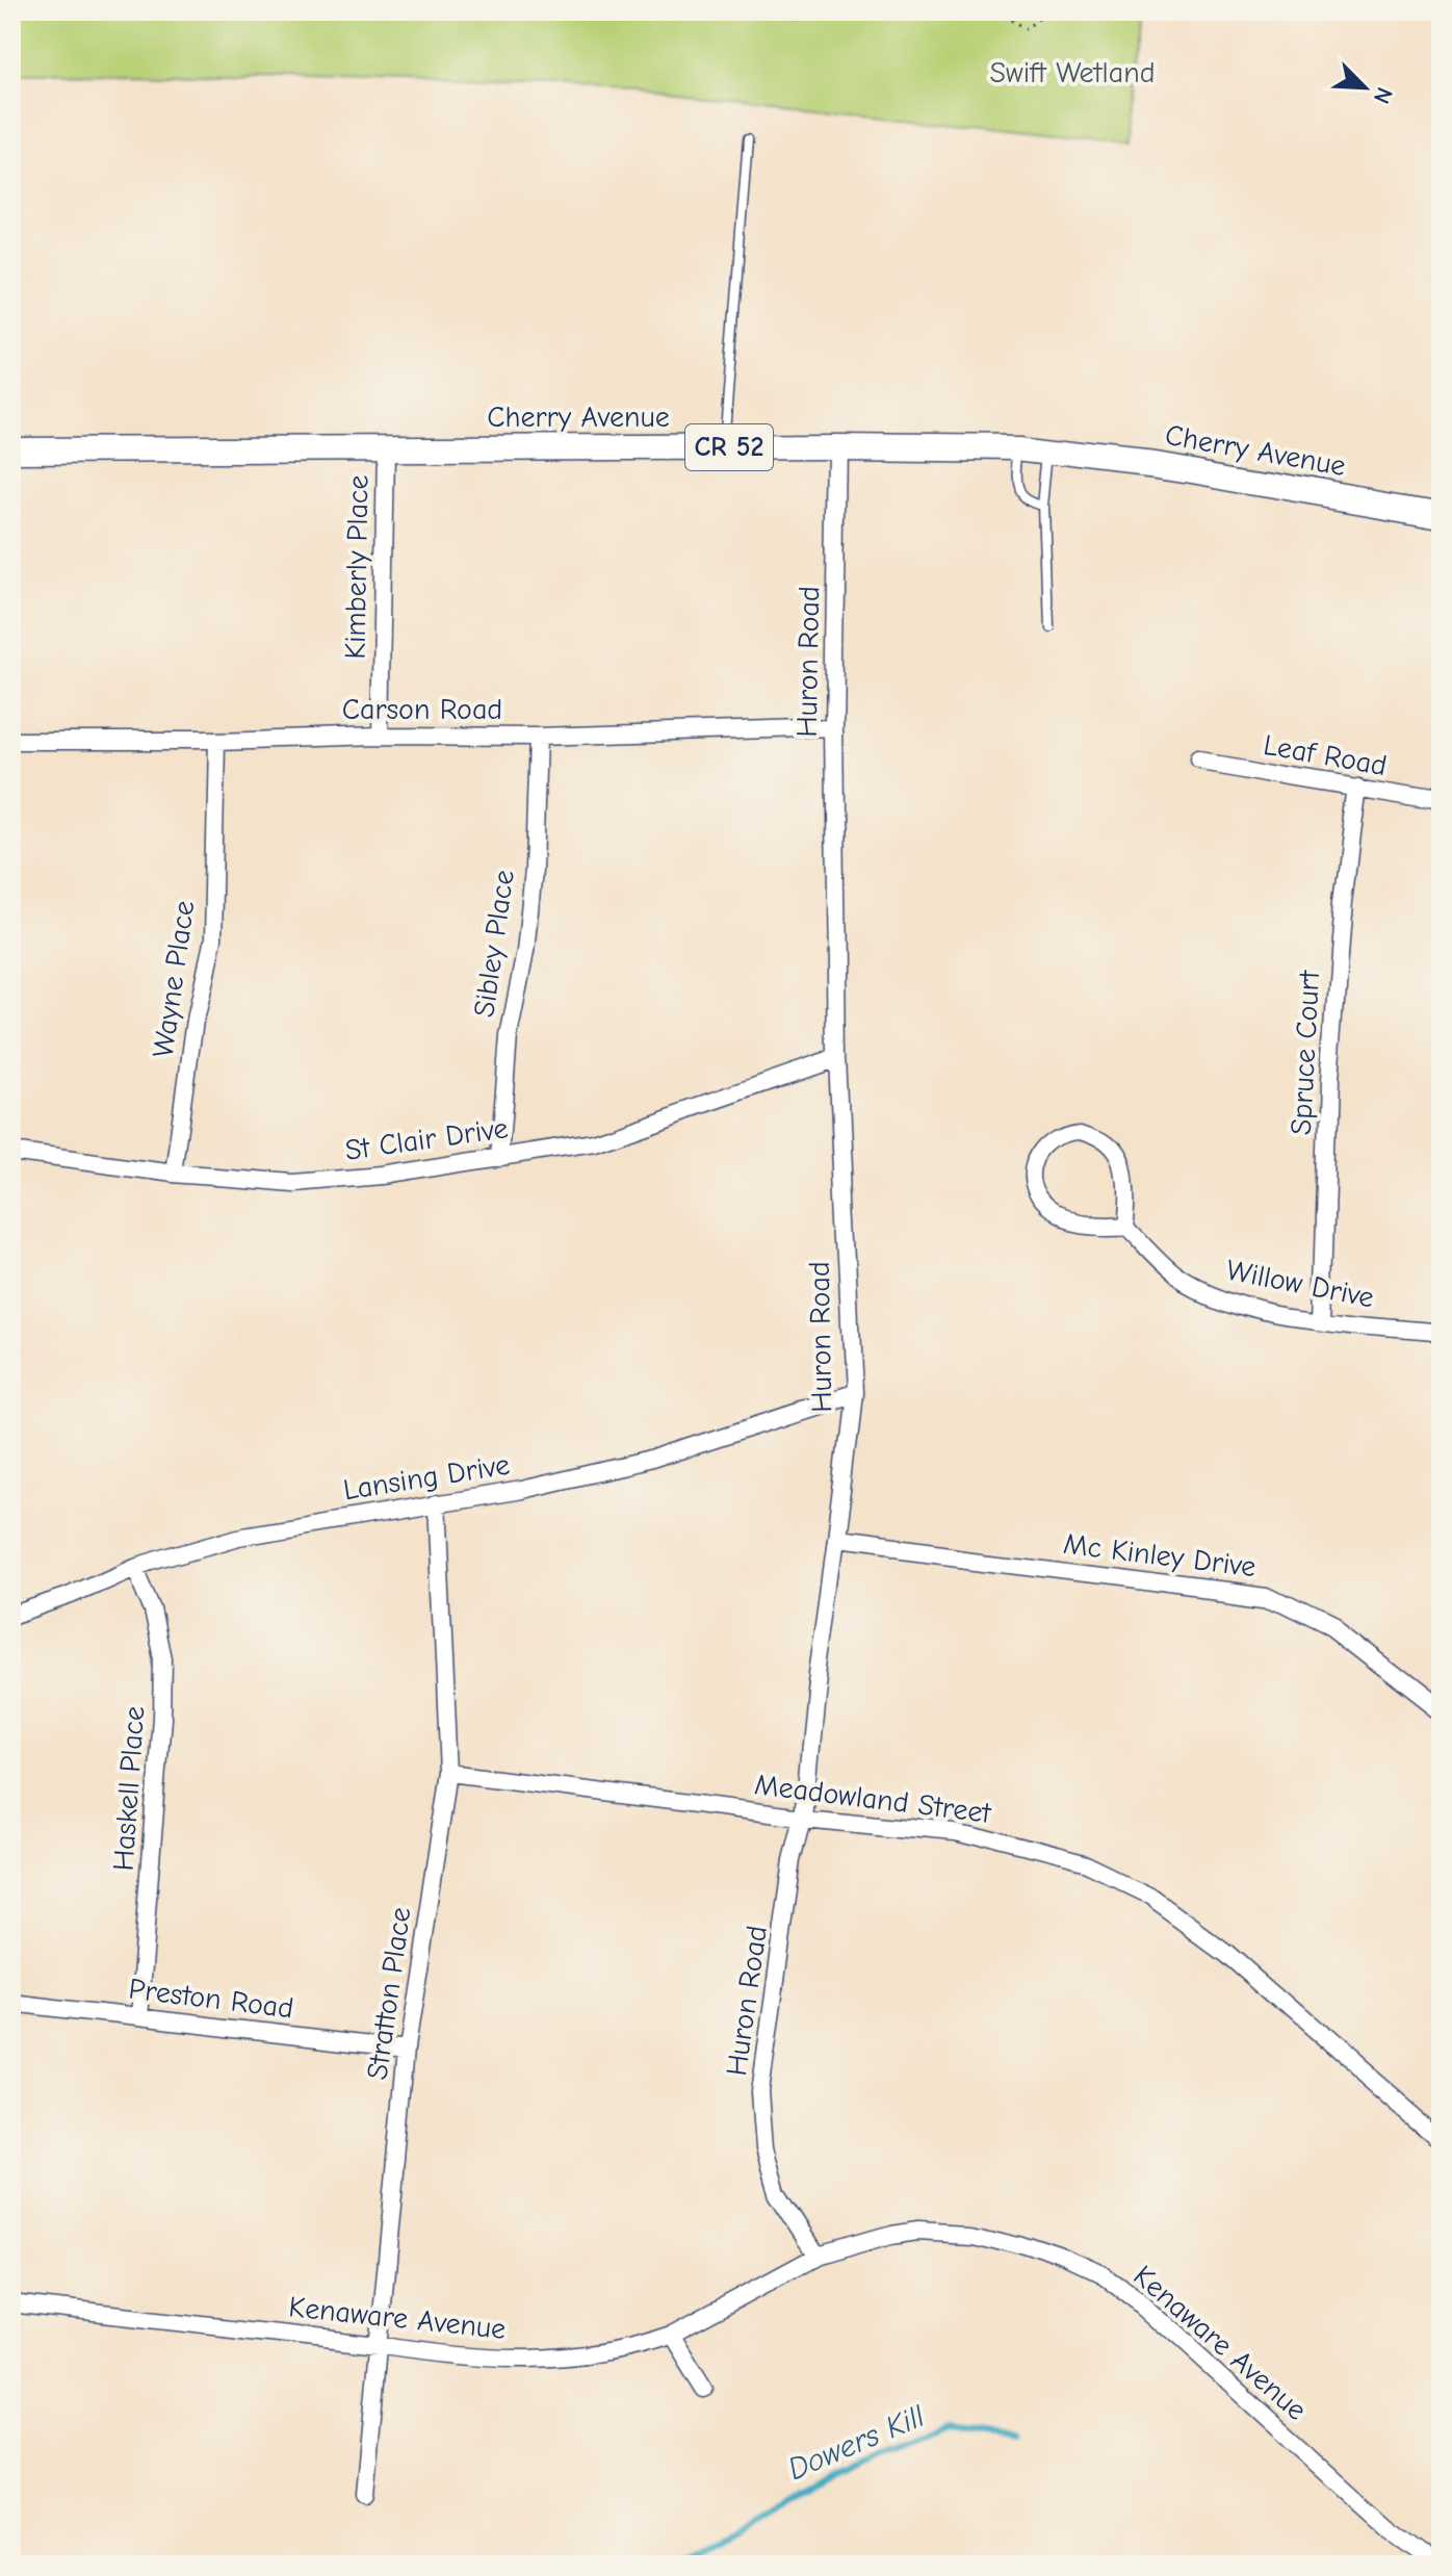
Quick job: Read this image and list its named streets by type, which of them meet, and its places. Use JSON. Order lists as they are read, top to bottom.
{
  "streets": {
    "main road": ["Cherry Avenue", "CR 52"],
    "street": [
      "Kimberly Place",
      "Huron Road",
      "Carson Road",
      "Leaf Road",
      "Sibley Place",
      "Wayne Place",
      "Spruce Court",
      "St Clair Drive",
      "Willow Drive",
      "Lansing Drive",
      "Mc Kinley Drive",
      "Haskell Place",
      "Meadowland Street",
      "Stratton Place",
      "Preston Road",
      "Kenaware Avenue"
    ]
  },
  "crossings": [
    ["Cherry Avenue", "Kimberly Place"],
    ["Cherry Avenue", "Huron Road"],
    ["Kimberly Place", "Carson Road"],
    ["Huron Road", "Carson Road"],
    ["Huron Road", "St Clair Drive"],
    ["Huron Road", "Lansing Drive"],
    ["Huron Road", "Mc Kinley Drive"],
    ["Huron Road", "Meadowland Street"],
    ["Huron Road", "Kenaware Avenue"],
    ["Carson Road", "Sibley Place"],
    ["Carson Road", "Wayne Place"],
    ["Leaf Road", "Spruce Court"],
    ["Sibley Place", "St Clair Drive"],
    ["Wayne Place", "St Clair Drive"],
    ["Spruce Court", "Willow Drive"],
    ["Lansing Drive", "Haskell Place"],
    ["Lansing Drive", "Stratton Place"],
    ["Haskell Place", "Preston Road"],
    ["Meadowland Street", "Stratton Place"],
    ["Stratton Place", "Preston Road"],
    ["Stratton Place", "Kenaware Avenue"]
  ],
  "water": ["Dowers Kill"],
  "parks": ["Swift Wetland"],
  "north": "bottom right"
}
